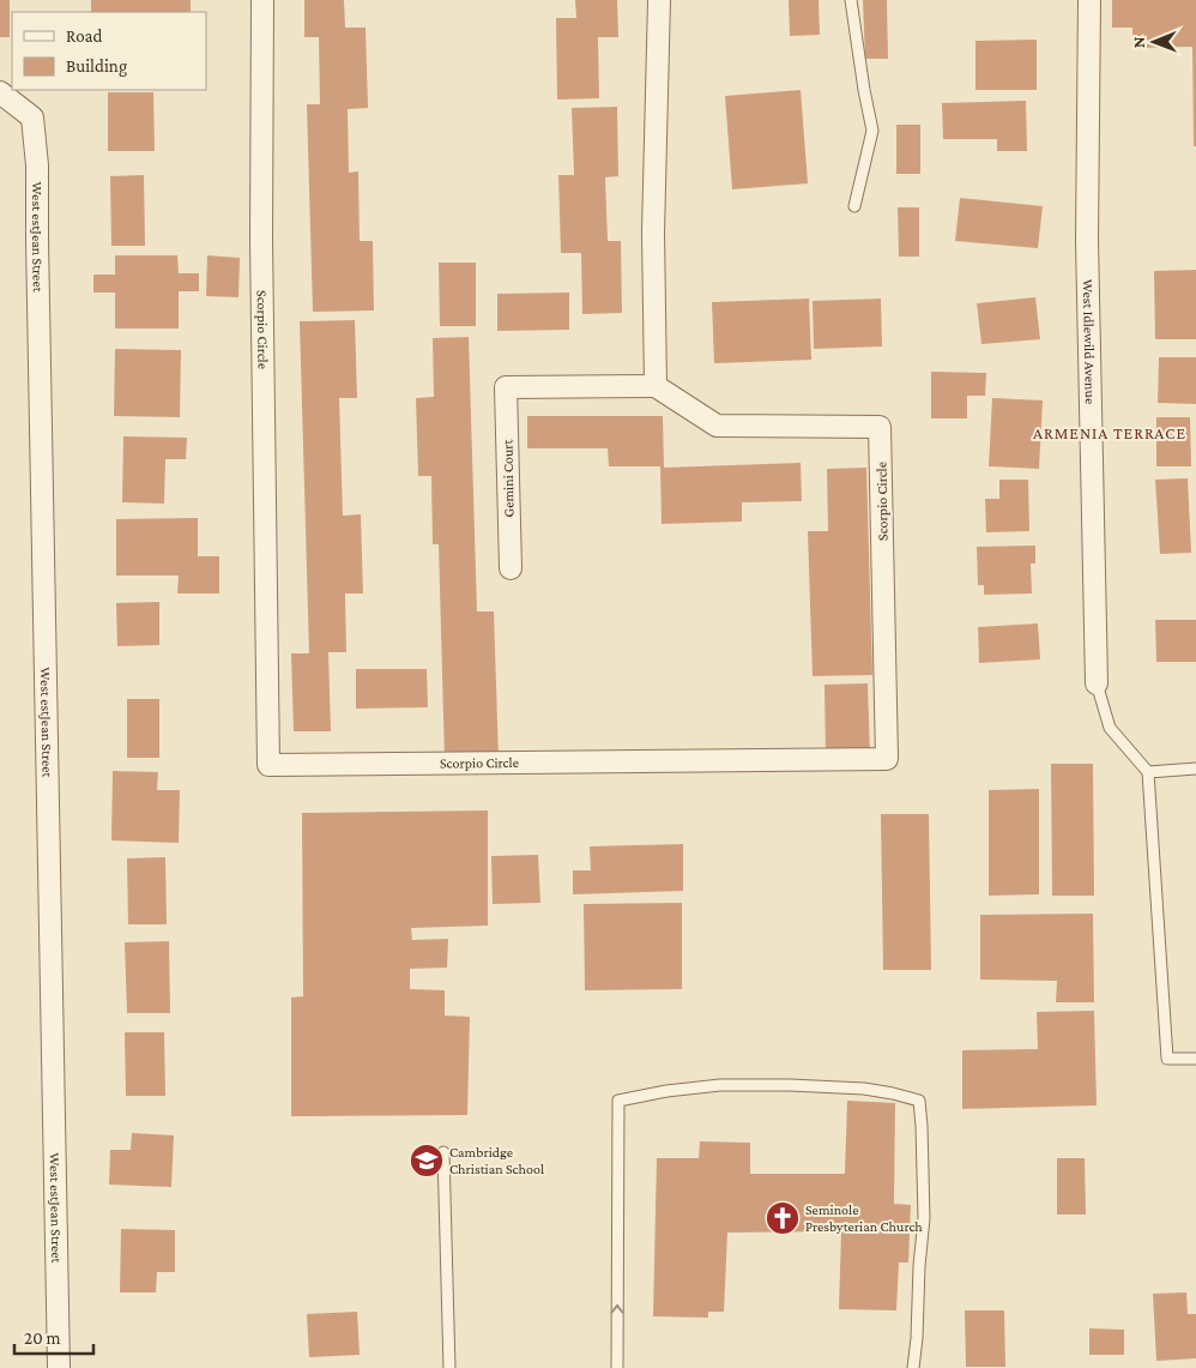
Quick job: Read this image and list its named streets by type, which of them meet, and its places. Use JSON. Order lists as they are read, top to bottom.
{
  "streets": {
    "street": [
      "West estJean Street",
      "Scorpio Circle",
      "West Idlewild Avenue",
      "Gemini Court"
    ]
  },
  "crossings": [
    ["Scorpio Circle", "Gemini Court"]
  ],
  "districts": ["ARMENIA TERRACE"],
  "places": {
    "school or university": ["Cambridge Christian School"],
    "church": ["Seminole Presbyterian Church"]
  },
  "legend": ["Road", "Building"],
  "scale_bar": "20 m",
  "north": "left"
}
